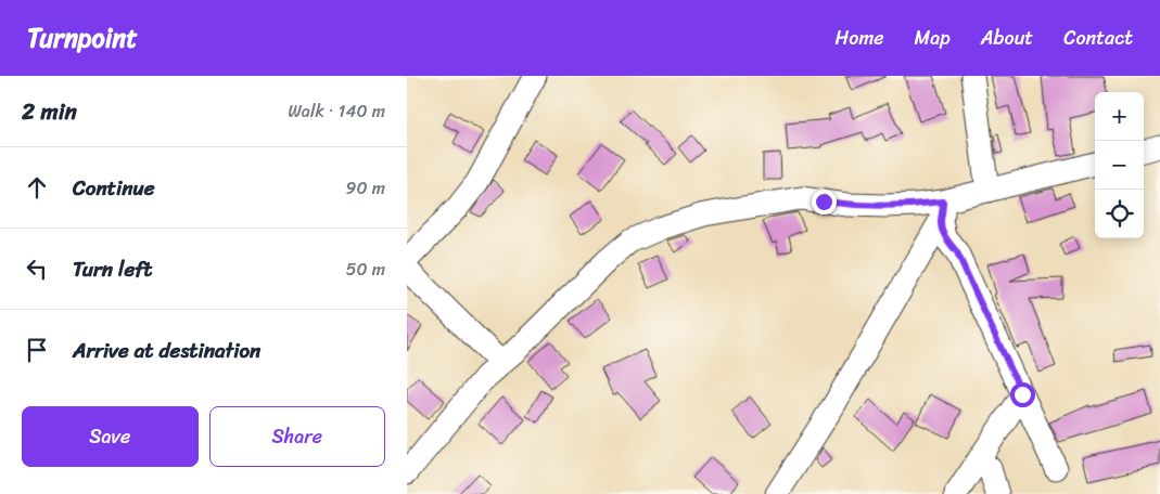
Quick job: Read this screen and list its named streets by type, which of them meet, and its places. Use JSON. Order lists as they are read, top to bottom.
{
  "page": {
    "header": "Turnpoint",
    "nav": [
      "Home",
      "Map",
      "About",
      "Contact"
    ],
    "heading": ["2 min", "Walk · 140 m"],
    "map_buttons": ["+", "−"],
    "list": [
      ["Continue", "90 m"],
      ["Turn left", "50 m"],
      "Arrive at destination"
    ],
    "buttons": ["Save", "Share"]
  }
}
